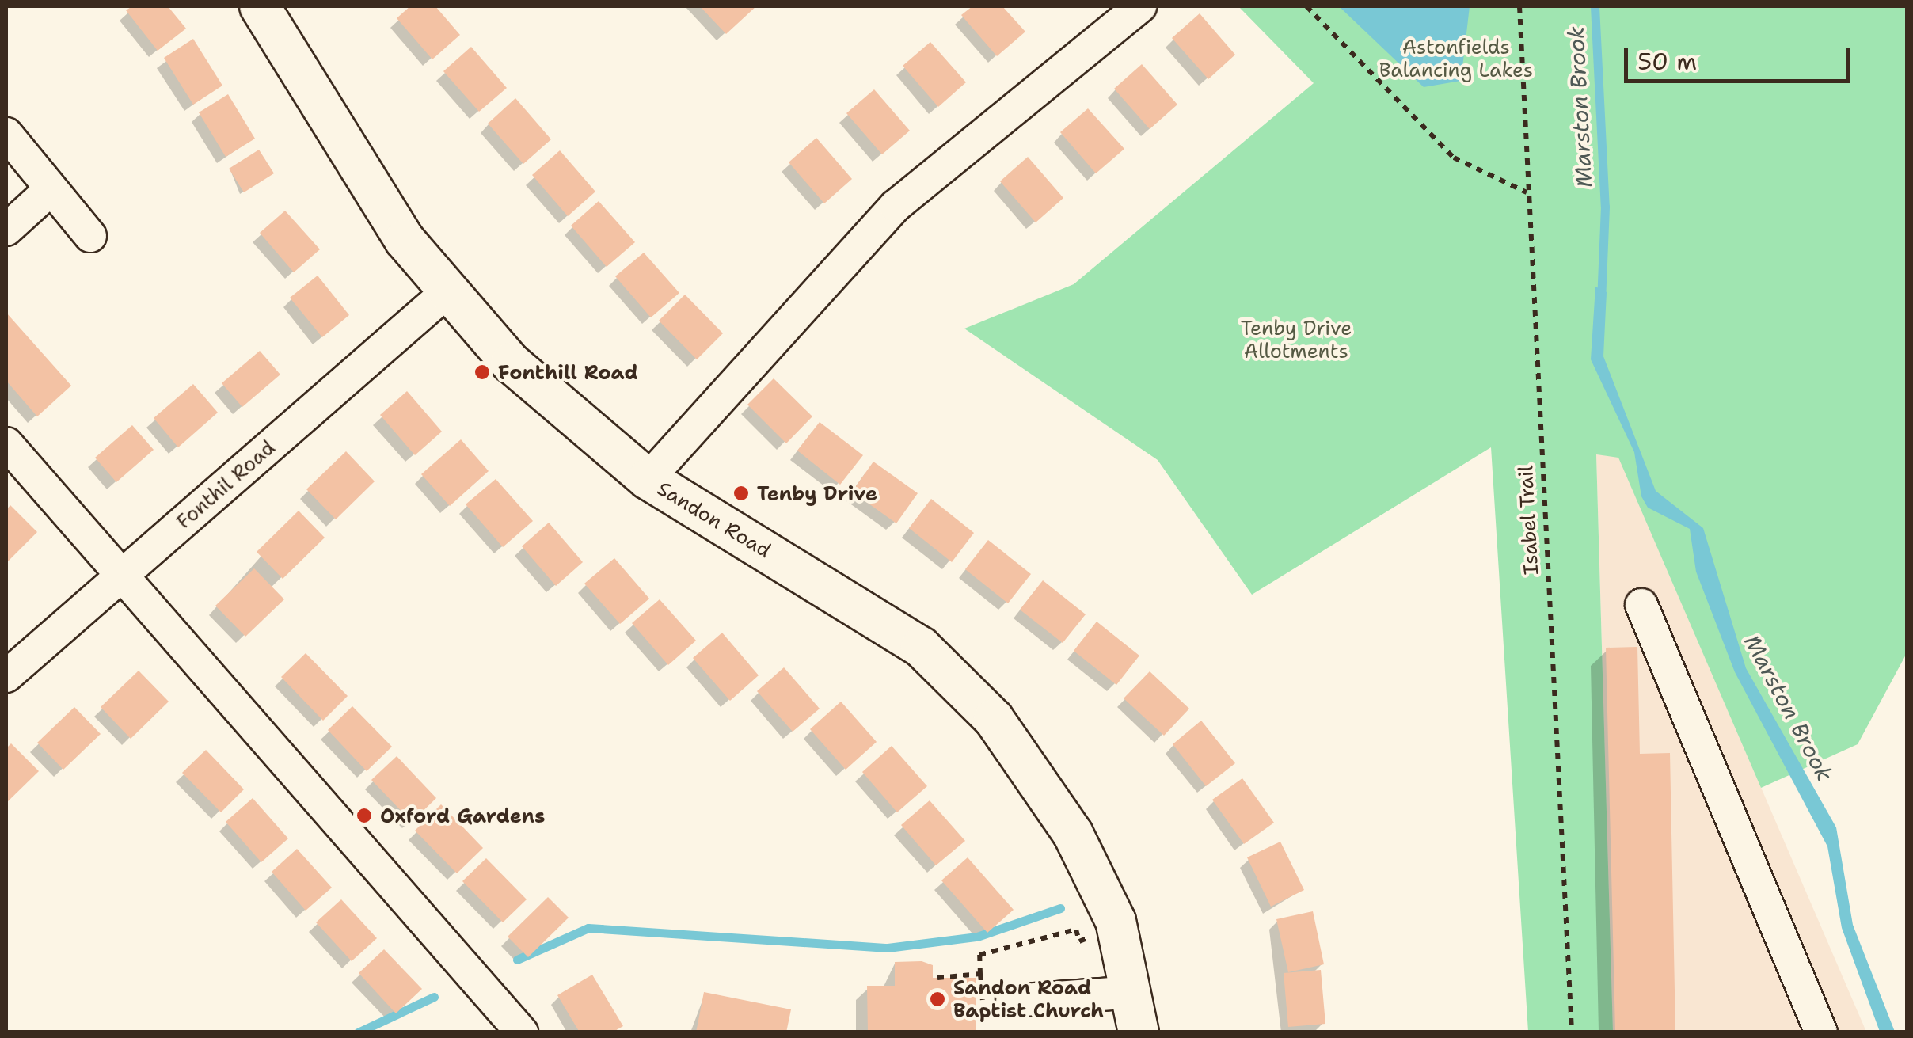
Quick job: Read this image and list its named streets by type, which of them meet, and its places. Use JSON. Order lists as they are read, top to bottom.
{
  "streets": {
    "main road": ["Sandon Road"],
    "street": ["Fonthil Road"],
    "path": ["Isabel Trail"]
  },
  "crossings": [
    ["Fonthil Road", "Sandon Road"]
  ],
  "water": ["Marston Brook"],
  "parks": ["Astonfields Balancing Lakes", "Tenby Drive Allotments"],
  "places": [
    "Fonthill Road",
    "Tenby Drive",
    "Oxford Gardens",
    "Sandon Road Baptist Church"
  ],
  "scale_bar": "50 m"
}
